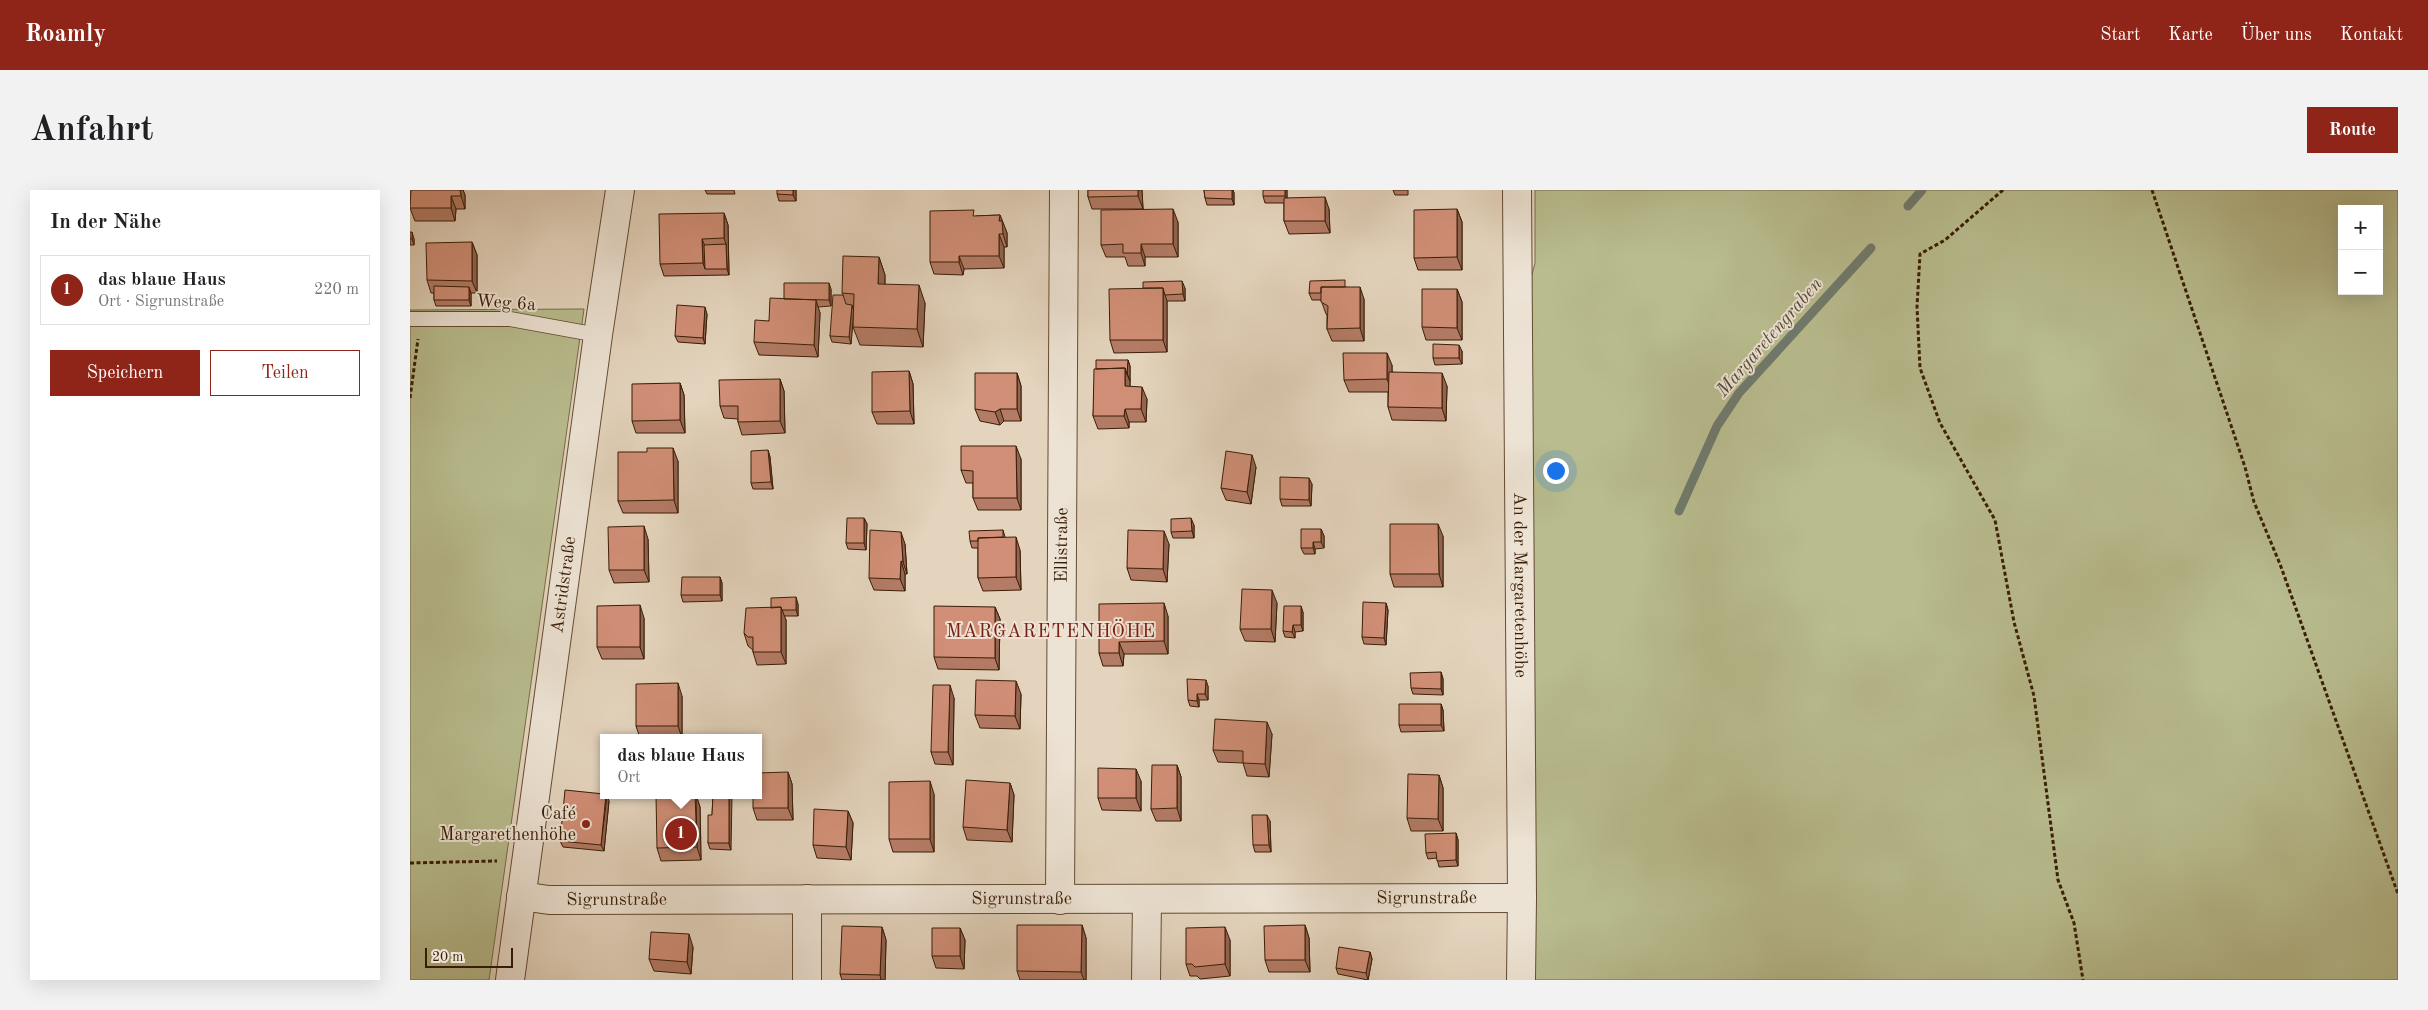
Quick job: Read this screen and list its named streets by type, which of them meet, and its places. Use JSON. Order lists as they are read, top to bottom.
{
  "streets": {
    "street": [
      "Ellistraße",
      "Astridstraße",
      "An der Margaretenhöhe",
      "Sigrunstraße"
    ],
    "lane": ["Weg 6a"]
  },
  "crossings": [
    ["Weg 6a", "Astridstraße"],
    ["Ellistraße", "Sigrunstraße"],
    ["Astridstraße", "Sigrunstraße"],
    ["An der Margaretenhöhe", "Sigrunstraße"]
  ],
  "districts": ["MARGARETENHÖHE"],
  "water": ["Margaretengraben"],
  "places": ["Café Margarethenhöhe"],
  "scale_bar": "20 m",
  "page": {
    "header": "Roamly",
    "nav": [
      "Start",
      "Karte",
      "Über uns",
      "Kontakt"
    ],
    "buttons": [
      "Route",
      ["Speichern", "Teilen"]
    ],
    "title": "Anfahrt",
    "heading": "In der Nähe",
    "map_buttons": ["+", "−"],
    "list": [
      {
        "mark": "1",
        "name": "das blaue Haus",
        "note": "Ort · Sigrunstraße",
        "value": "220 m"
      }
    ],
    "popup": ["das blaue Haus", "Ort"],
    "pins": "1",
    "scale": "20 m"
  }
}
